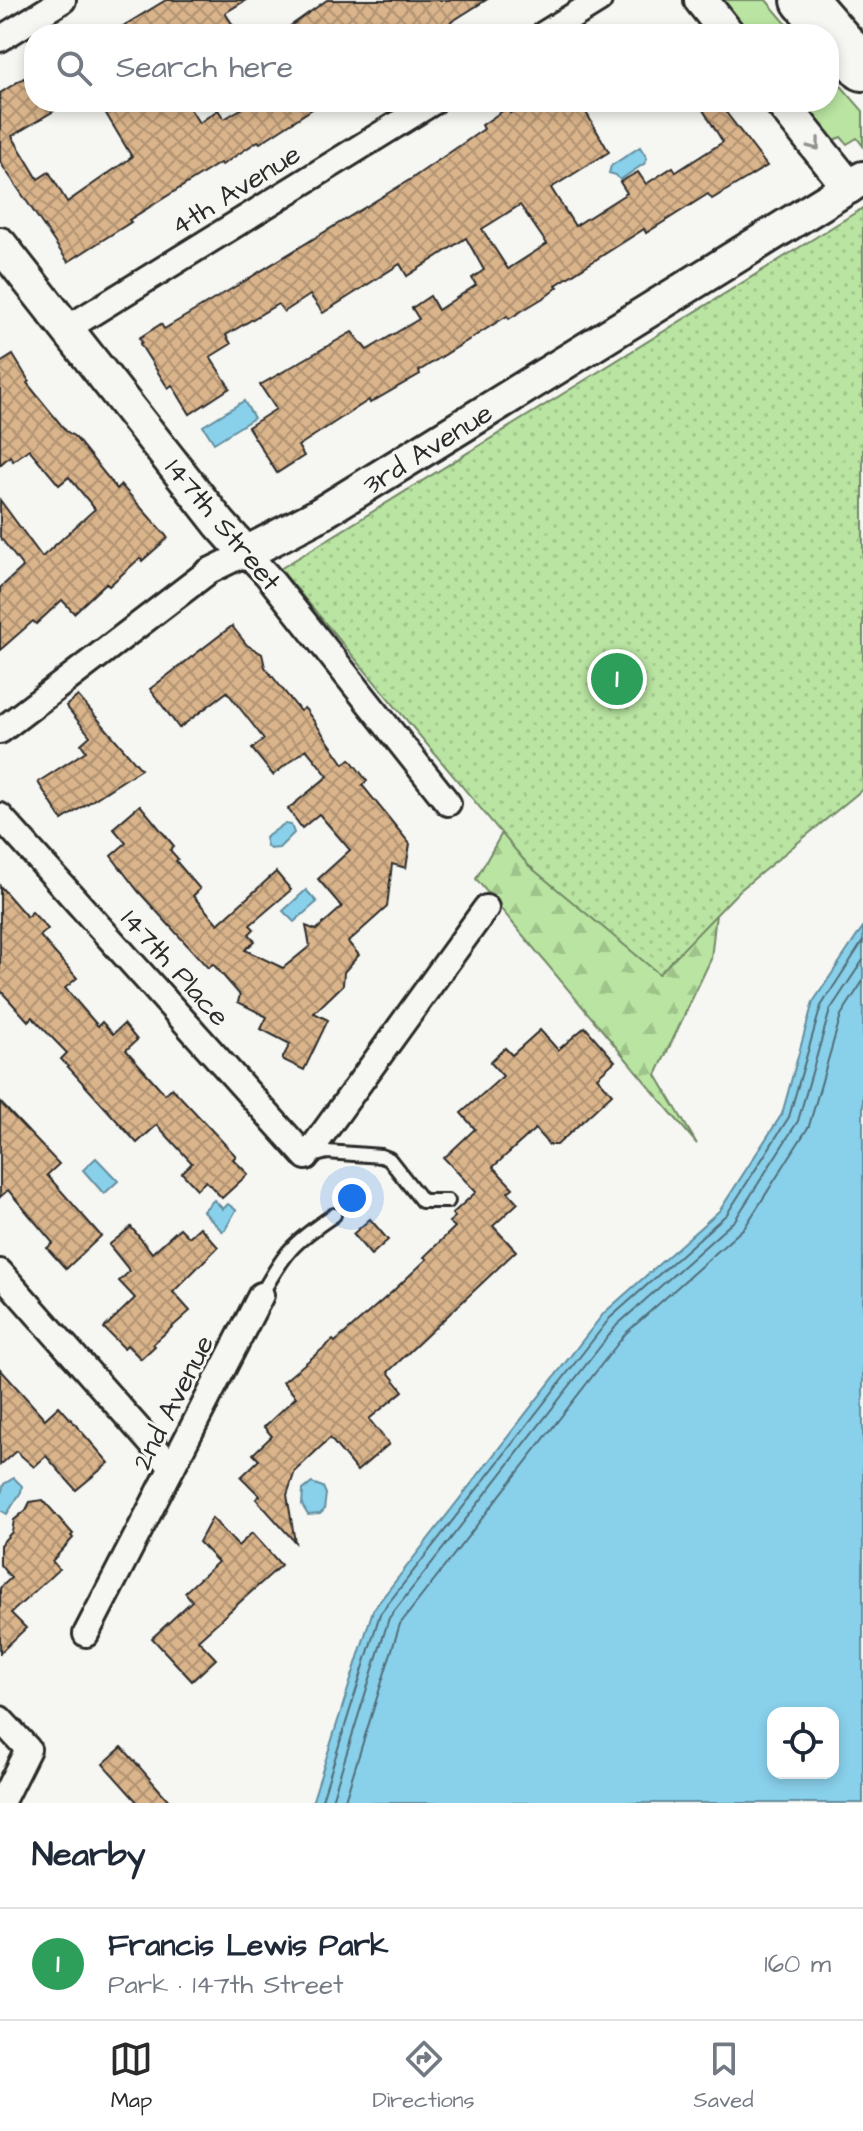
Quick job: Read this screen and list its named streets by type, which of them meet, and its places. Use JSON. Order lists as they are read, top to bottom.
{
  "streets": {
    "street": [
      "4th Avenue",
      "3rd Avenue",
      "147th Street",
      "147th Place",
      "2nd Avenue"
    ]
  },
  "crossings": [
    ["4th Avenue", "147th Street"],
    ["3rd Avenue", "147th Street"]
  ],
  "page": {
    "search": "Search here",
    "pins": "1",
    "heading": "Nearby",
    "list": [
      {
        "mark": "1",
        "name": "Francis Lewis Park",
        "note": "Park · 147th Street",
        "value": "160 m"
      }
    ],
    "nav": ["Map", "Directions", "Saved"]
  }
}
